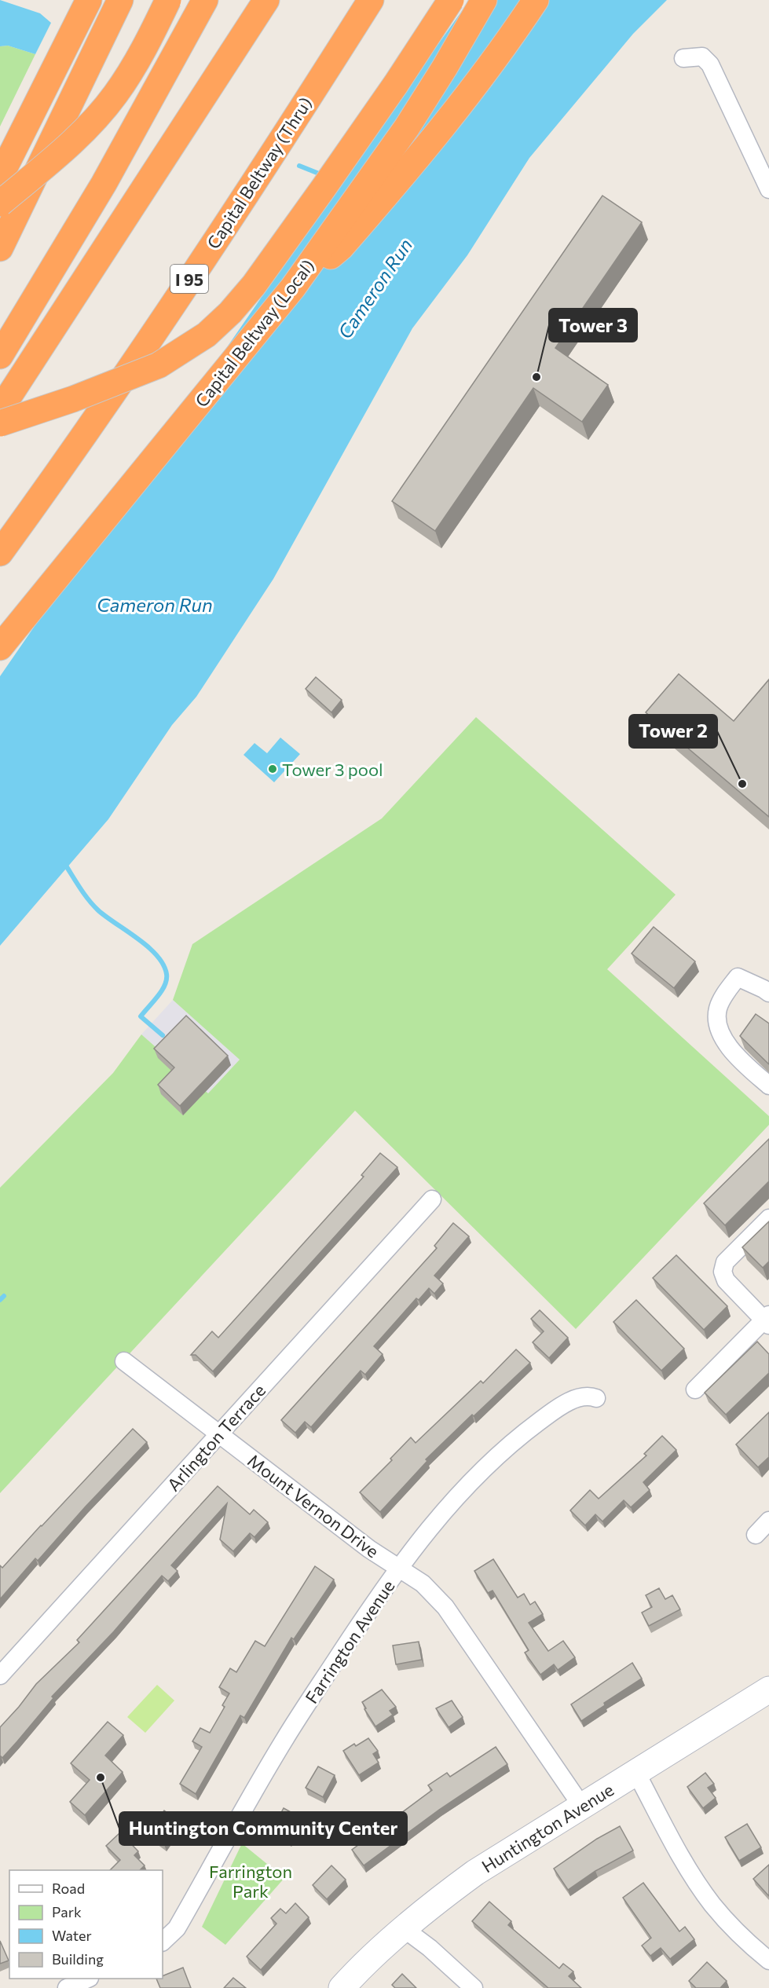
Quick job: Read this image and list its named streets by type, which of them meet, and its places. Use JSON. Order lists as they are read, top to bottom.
{
  "streets": {
    "highway": ["Capital Beltway (Thru)", "I 95", "Capital Beltway (Local)"],
    "main road": ["Huntington Avenue"],
    "street": ["Arlington Terrace", "Mount Vernon Drive", "Farrington Avenue"]
  },
  "crossings": [
    ["Arlington Terrace", "Mount Vernon Drive"],
    ["Mount Vernon Drive", "Farrington Avenue"],
    ["Mount Vernon Drive", "Huntington Avenue"]
  ],
  "water": ["Cameron Run"],
  "parks": ["Farrington Park"],
  "places": [
    "Tower 3",
    "Tower 3 pool",
    "Tower 2",
    "Huntington Community Center"
  ],
  "legend": [
    "Road",
    "Park",
    "Water",
    "Building"
  ]
}
